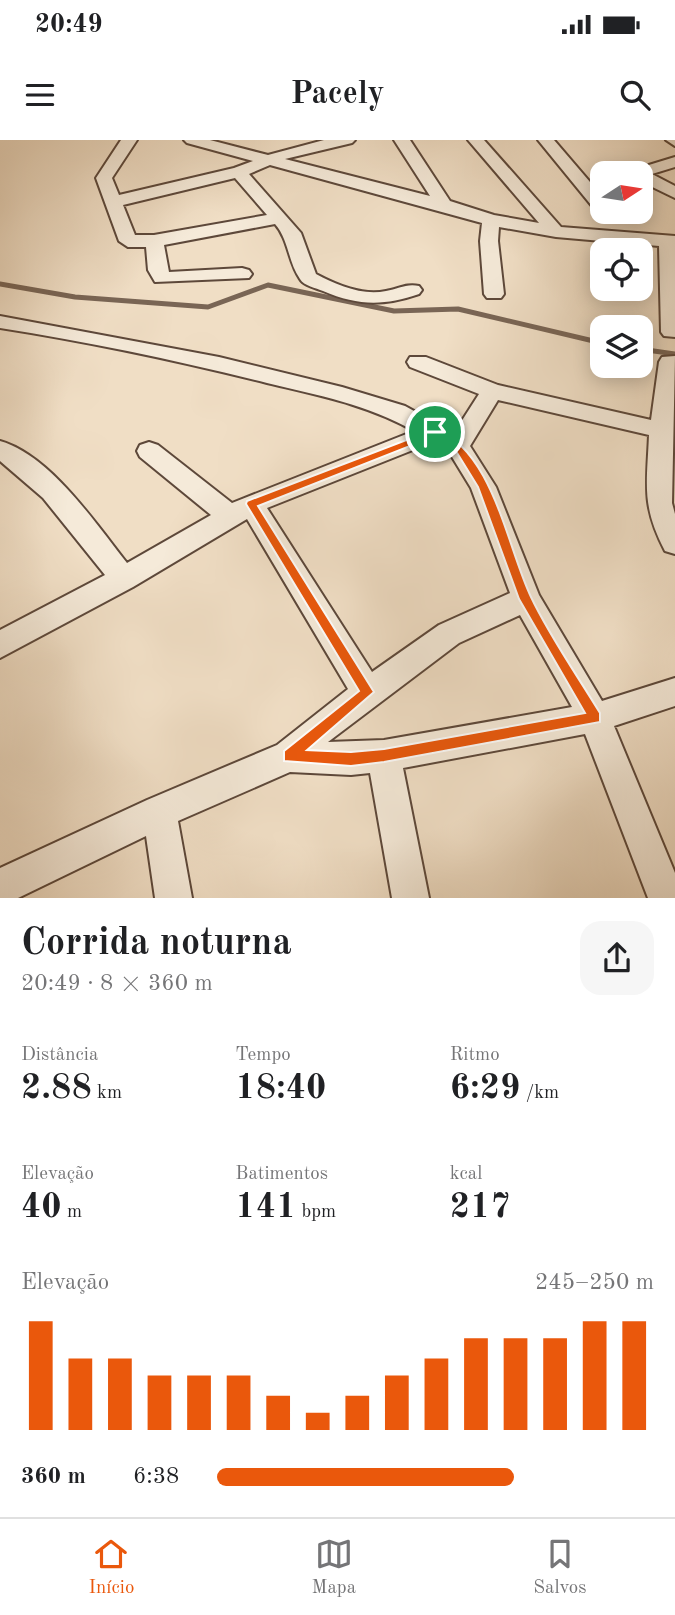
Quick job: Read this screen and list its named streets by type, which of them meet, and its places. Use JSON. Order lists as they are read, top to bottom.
{
  "north": "right",
  "page": {
    "status": "20:49",
    "header": "Pacely",
    "heading": ["Corrida noturna", "20:49 · 8 × 360 m"],
    "stats": [
      ["Distância", "2.88 km"],
      ["Tempo", "18:40"],
      ["Ritmo", "6:29 /km"],
      ["Elevação", "40 m"],
      ["Batimentos", "141 bpm"],
      ["kcal", "217"]
    ],
    "chart": ["Elevação", "245–250 m"],
    "list": [
      {
        "name": "360 m",
        "note": "6:38"
      }
    ],
    "tabs": ["Início", "Mapa", "Salvos"]
  }
}
